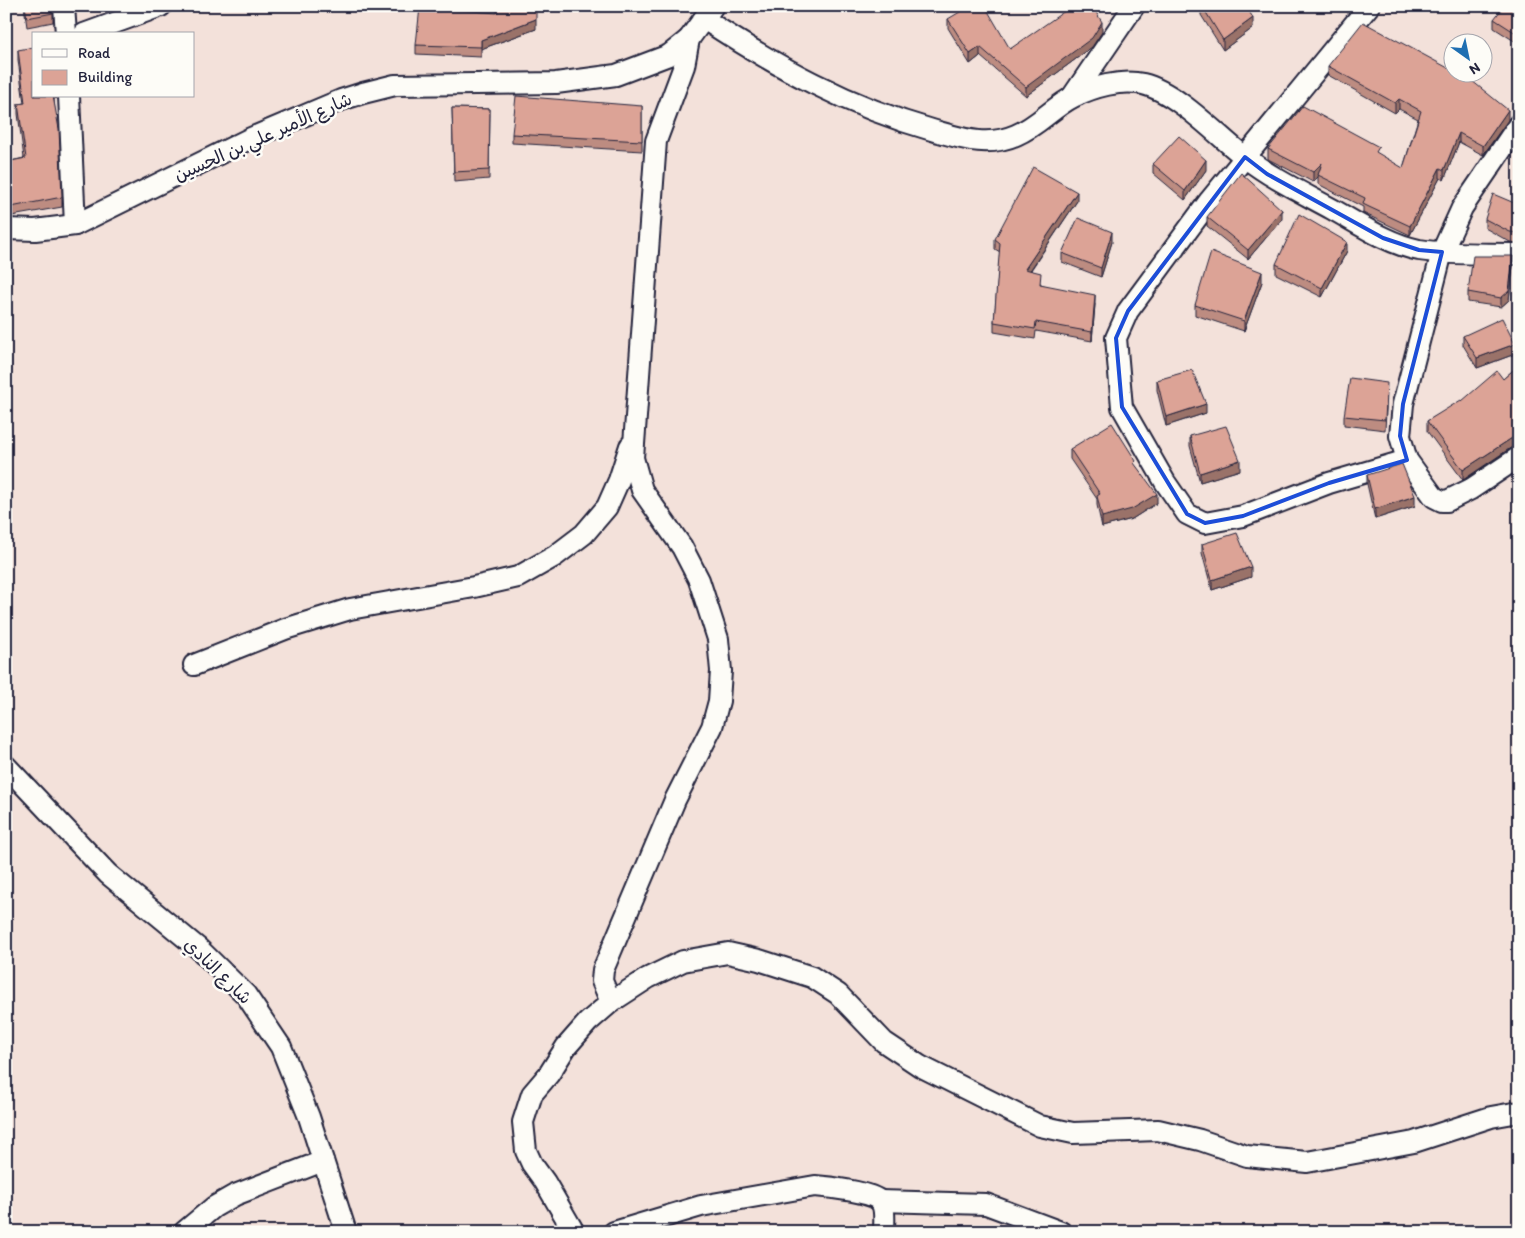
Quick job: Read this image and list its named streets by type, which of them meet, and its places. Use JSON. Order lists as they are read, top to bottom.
{
  "streets": {
    "street": ["شارع الأمير علي بن الحسين", "شارع النادي"]
  },
  "legend": ["Road", "Building"],
  "north": "bottom right"
}
